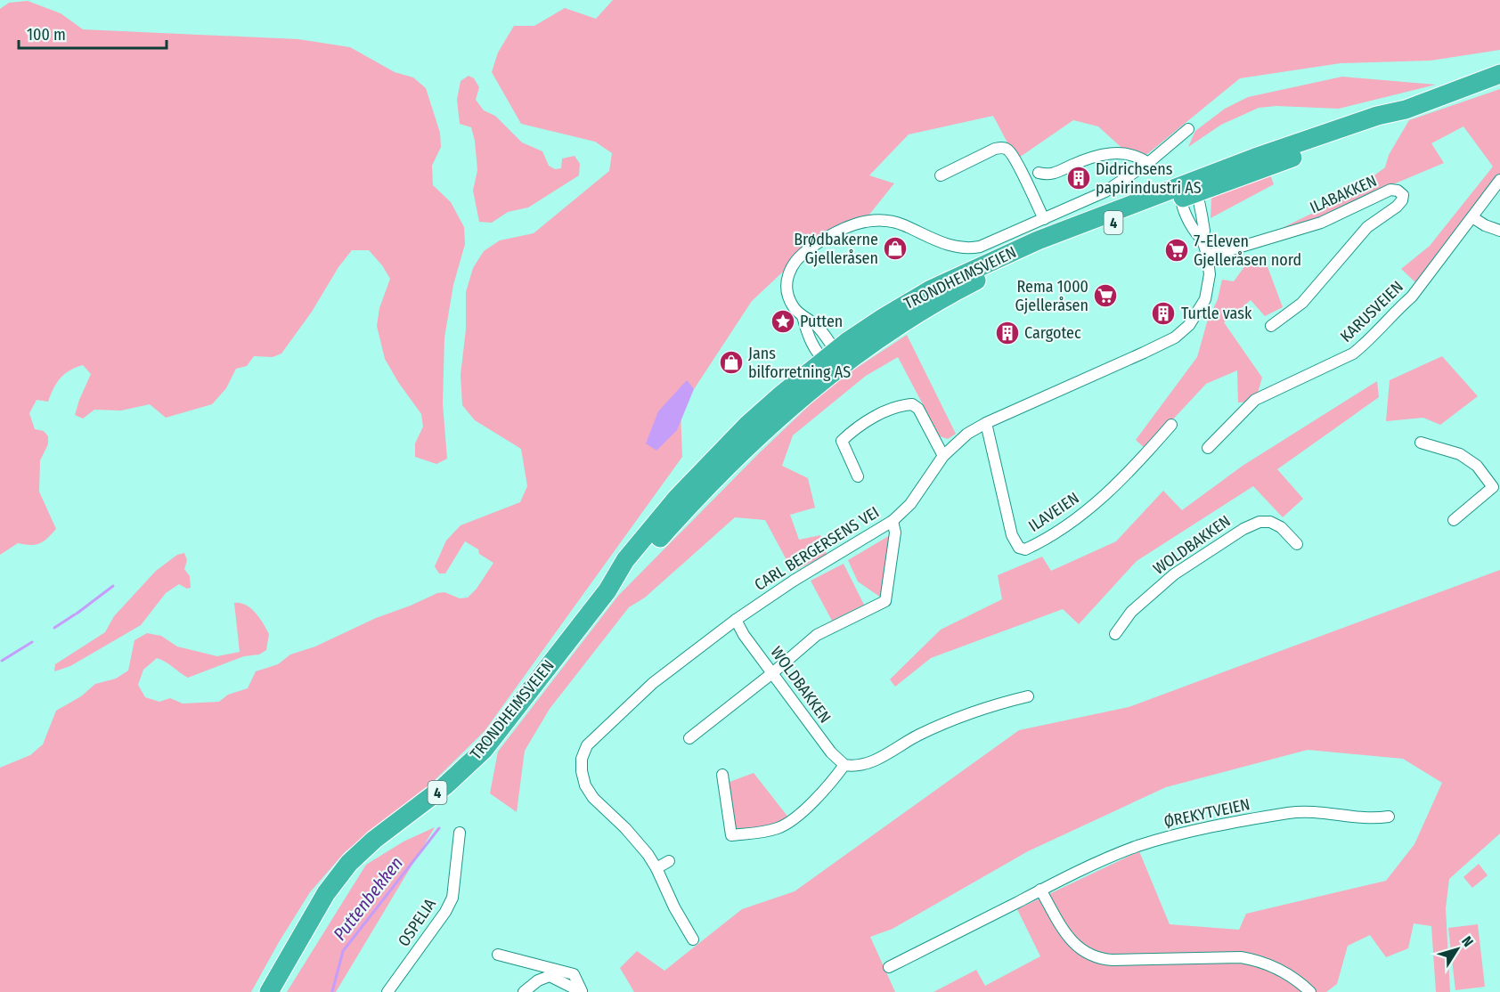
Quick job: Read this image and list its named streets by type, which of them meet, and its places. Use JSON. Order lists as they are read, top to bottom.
{
  "streets": {
    "highway": ["4", "TRONDHEIMSVEIEN"],
    "street": [
      "ILABAKKEN",
      "KARUSVEIEN",
      "ILAVEIEN",
      "WOLDBAKKEN",
      "CARL BERGERSENS VEI",
      "ØREKYTVEIEN",
      "OSPELIA"
    ]
  },
  "crossings": [
    ["ILABAKKEN", "CARL BERGERSENS VEI"],
    ["TRONDHEIMSVEIEN", "CARL BERGERSENS VEI"],
    ["ILAVEIEN", "CARL BERGERSENS VEI"],
    ["WOLDBAKKEN", "CARL BERGERSENS VEI"]
  ],
  "water": ["Puttenbekken"],
  "places": {
    "building": ["Didrichsens papirindustri AS", "Turtle vask", "Cargotec"],
    "shop": ["Brødbakerne Gjelleråsen", "Jans bilforretning AS"],
    "supermarket": ["7-Eleven Gjelleråsen nord", "Rema 1000 Gjelleråsen"],
    "place": ["Putten"]
  },
  "scale_bar": "100 m",
  "north": "top right"
}
